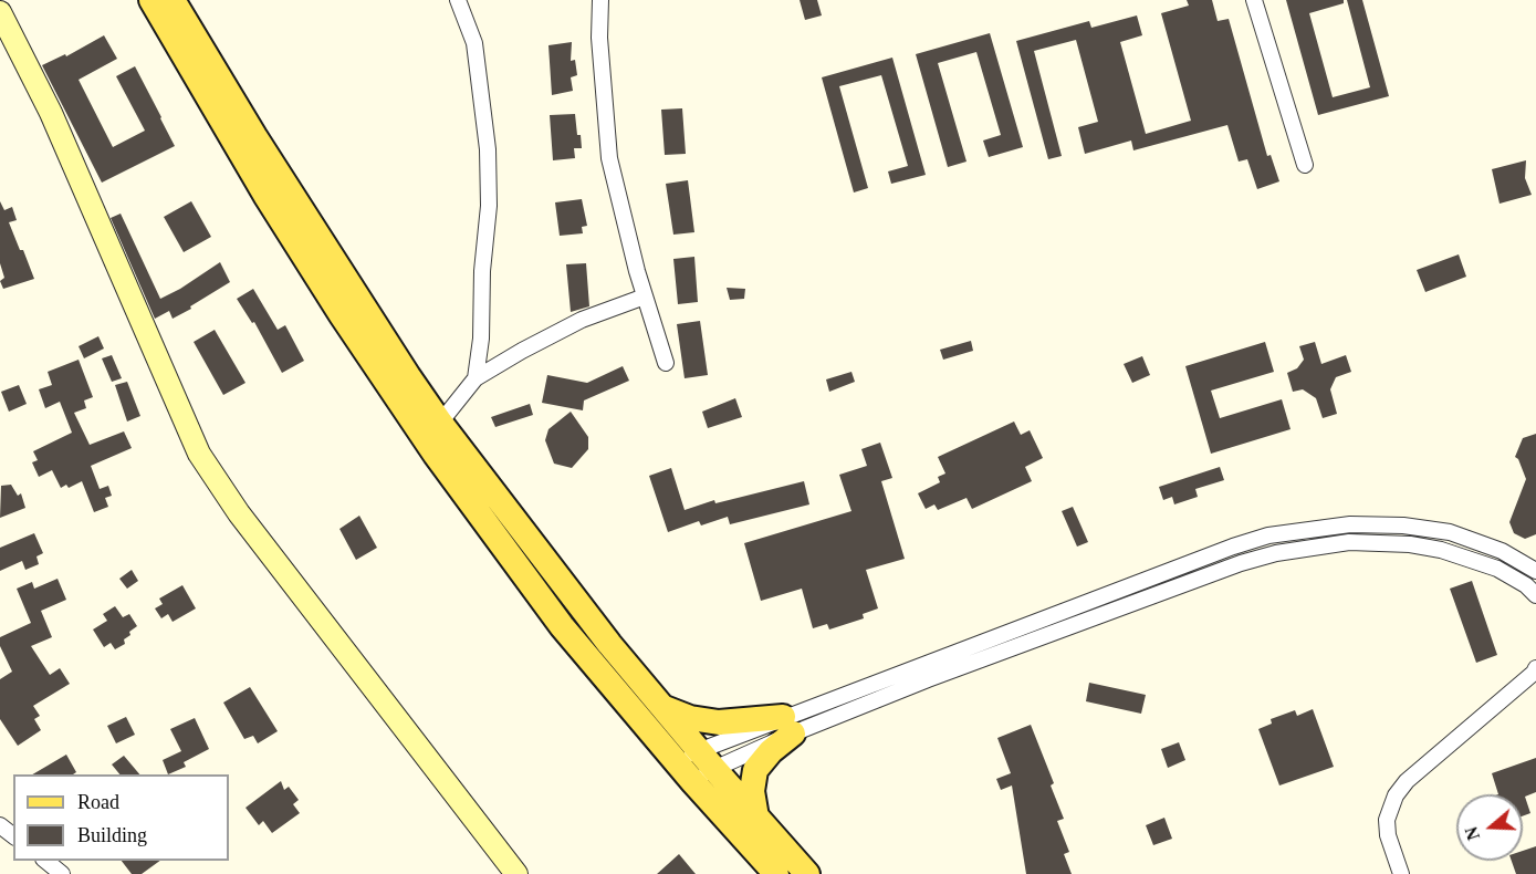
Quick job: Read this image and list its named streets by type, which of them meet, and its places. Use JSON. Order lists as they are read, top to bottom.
{
  "legend": ["Road", "Building"],
  "north": "left"
}
